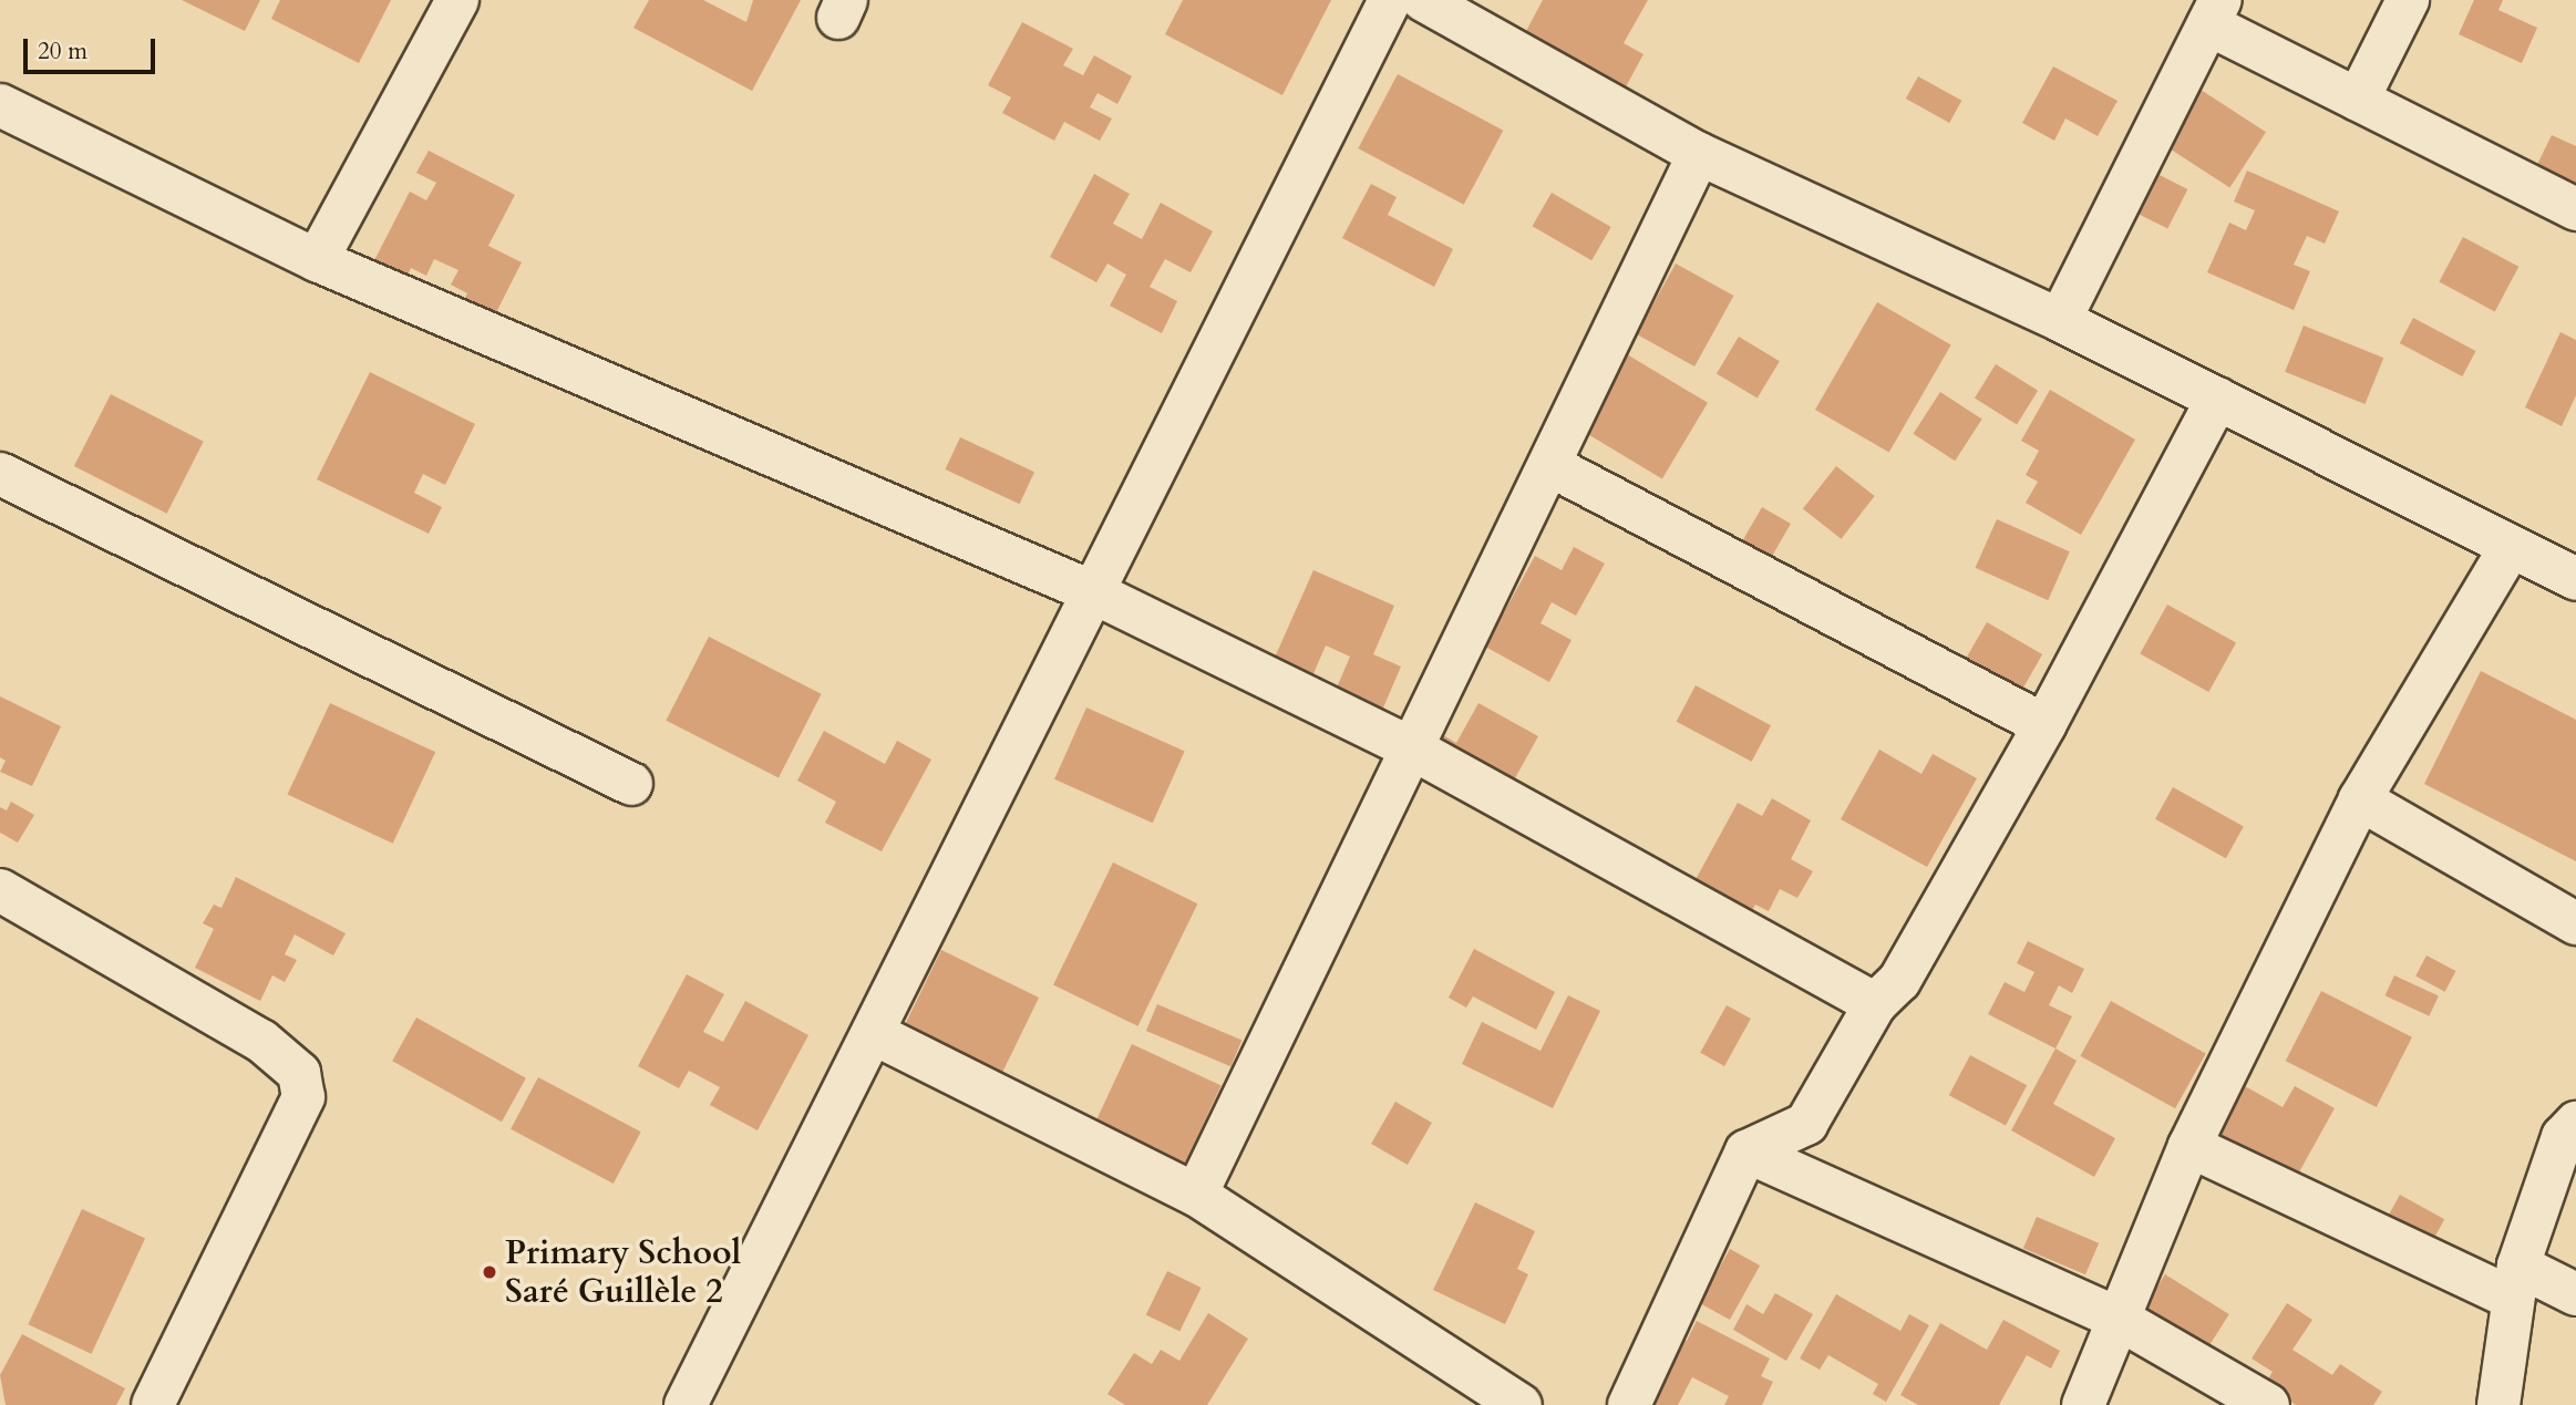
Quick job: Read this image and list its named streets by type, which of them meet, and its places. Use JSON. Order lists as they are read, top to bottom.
{
  "places": ["Primary School Saré Guillèle 2"],
  "scale_bar": "20 m"
}
